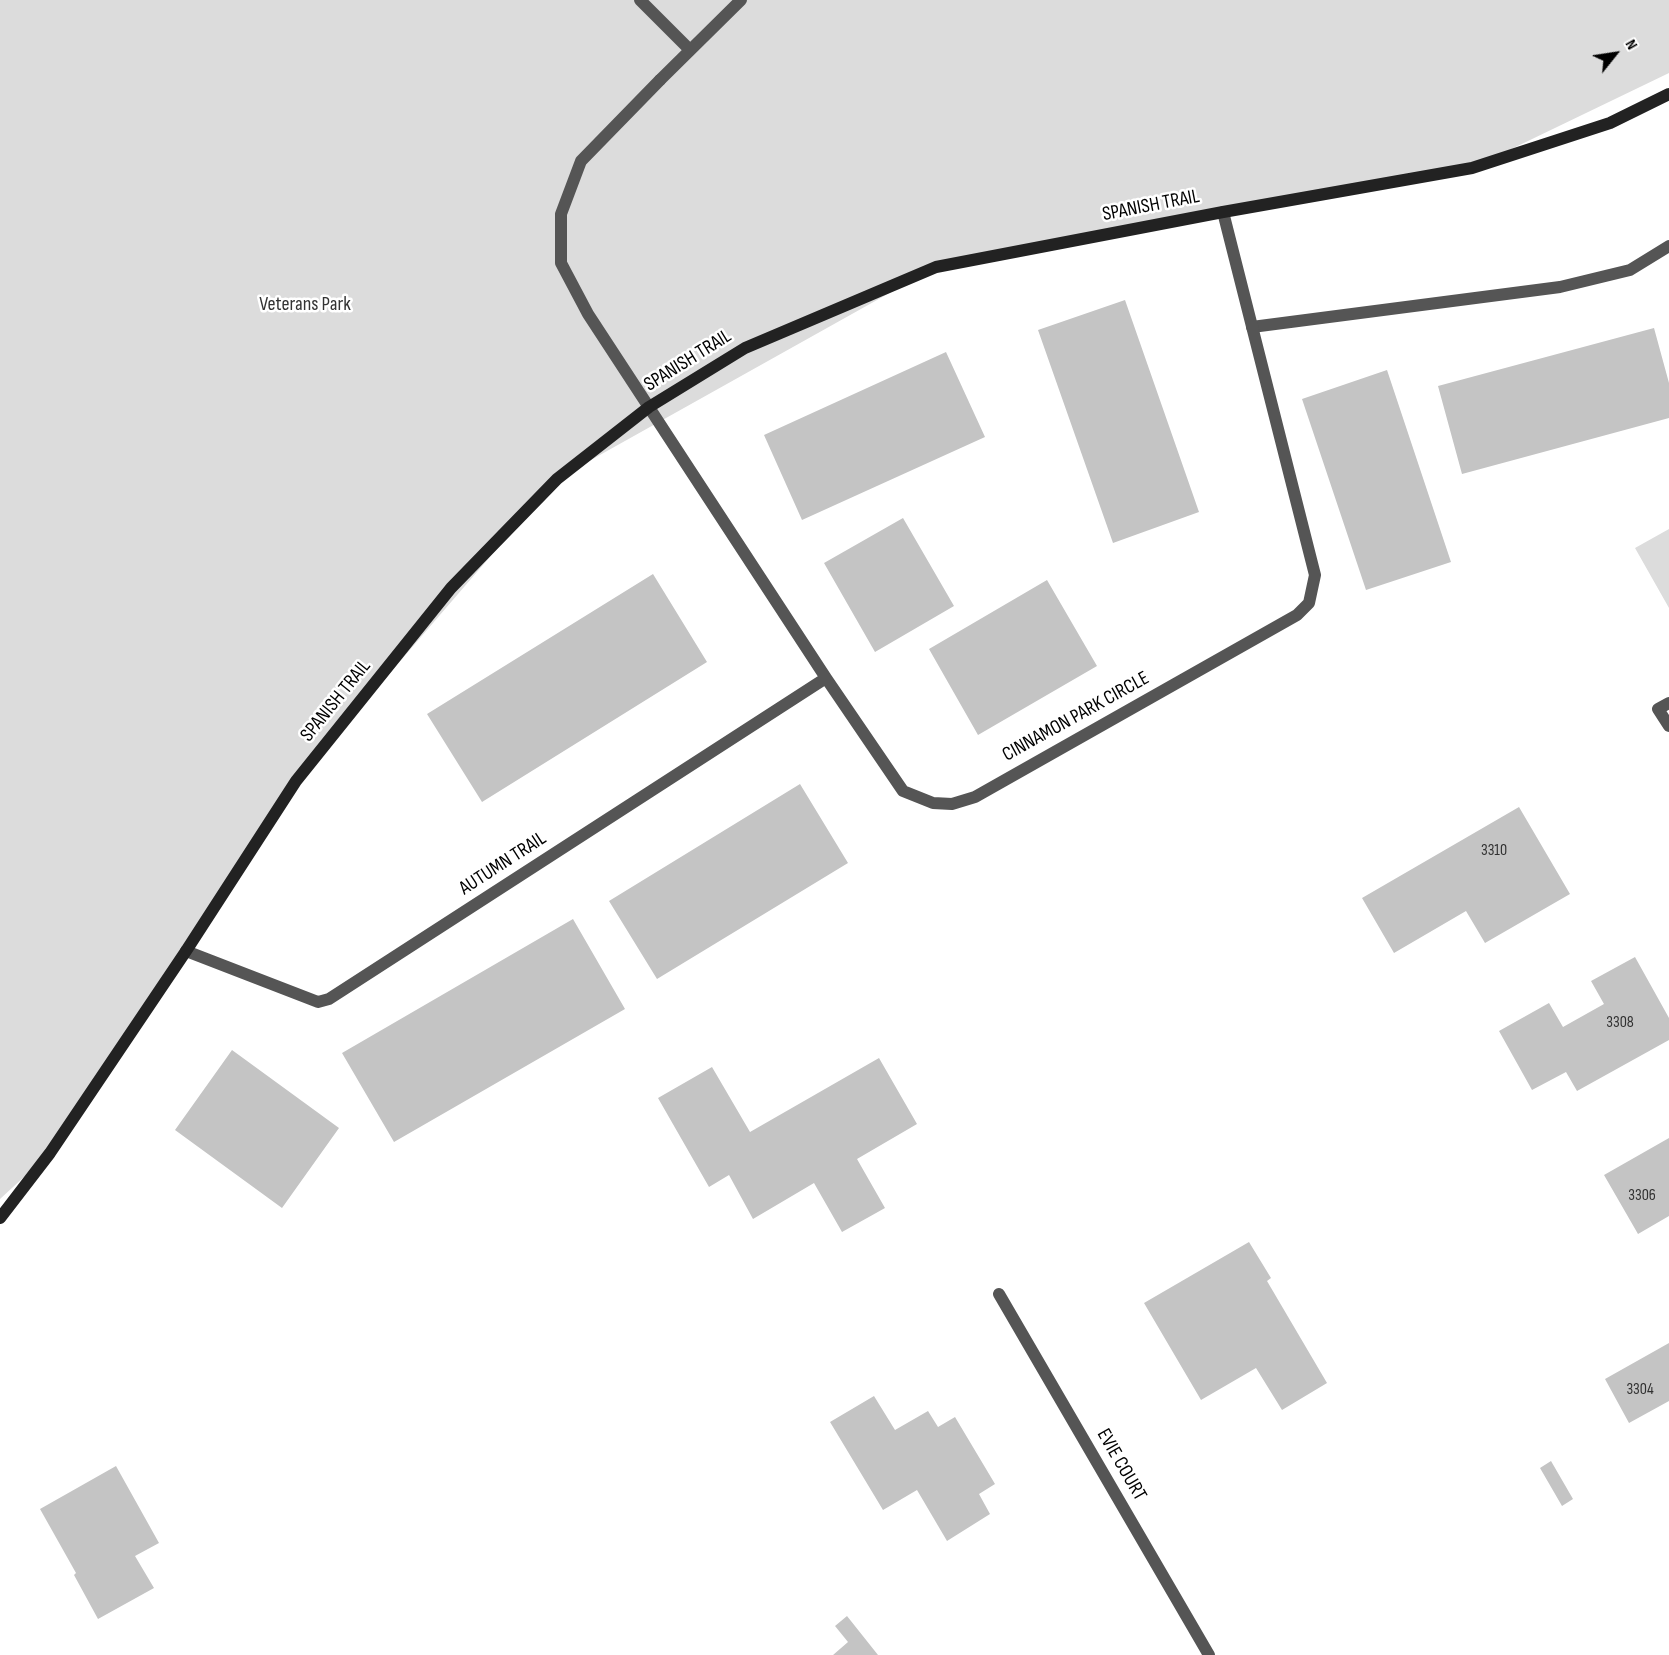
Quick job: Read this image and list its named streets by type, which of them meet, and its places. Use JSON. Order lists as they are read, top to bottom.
{
  "streets": {
    "street": [
      "SPANISH TRAIL",
      "CINNAMON PARK CIRCLE",
      "AUTUMN TRAIL",
      "EVIE COURT"
    ]
  },
  "crossings": [
    ["SPANISH TRAIL", "CINNAMON PARK CIRCLE"],
    ["SPANISH TRAIL", "AUTUMN TRAIL"],
    ["CINNAMON PARK CIRCLE", "AUTUMN TRAIL"]
  ],
  "parks": ["Veterans Park"],
  "house_numbers": [
    "3310",
    "3308",
    "3306",
    "3304"
  ],
  "north": "top right"
}
